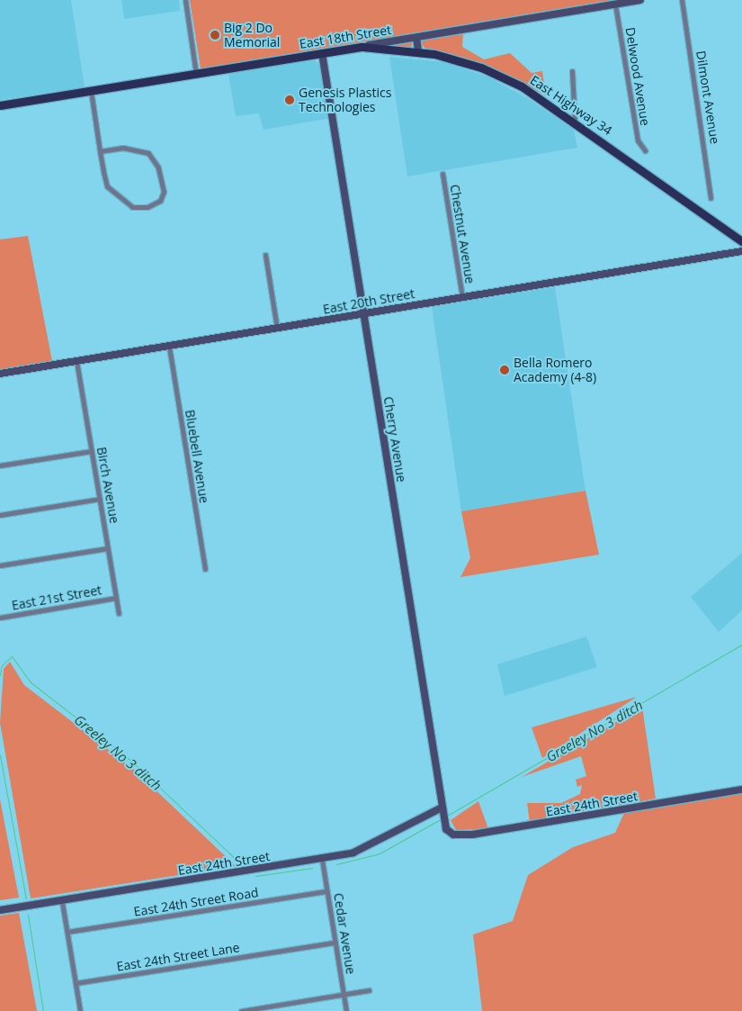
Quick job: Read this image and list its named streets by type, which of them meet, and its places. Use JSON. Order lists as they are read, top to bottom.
{
  "streets": {
    "main road": ["East 18th Street", "East Highway 34"],
    "street": [
      "Delwood Avenue",
      "Dilmont Avenue",
      "Chestnut Avenue",
      "East 20th Street",
      "Cherry Avenue",
      "Bluebell Avenue",
      "Birch Avenue",
      "East 21st Street",
      "East 24th Street",
      "East 24th Street Road",
      "Cedar Avenue",
      "East 24th Street Lane"
    ]
  },
  "crossings": [
    ["East 18th Street", "Delwood Avenue"],
    ["East 18th Street", "East Highway 34"],
    ["East 18th Street", "Cherry Avenue"],
    ["Chestnut Avenue", "East 20th Street"],
    ["East 20th Street", "Cherry Avenue"],
    ["East 20th Street", "Bluebell Avenue"],
    ["East 20th Street", "Birch Avenue"],
    ["Cherry Avenue", "East 24th Street"],
    ["Birch Avenue", "East 21st Street"],
    ["East 24th Street", "Cedar Avenue"],
    ["East 24th Street Road", "Cedar Avenue"],
    ["Cedar Avenue", "East 24th Street Lane"]
  ],
  "water": ["Greeley No 3 ditch"],
  "places": ["Big 2 Do Memorial", "Genesis Plastics Technologies", "Bella Romero Academy (4-8)"]
}
